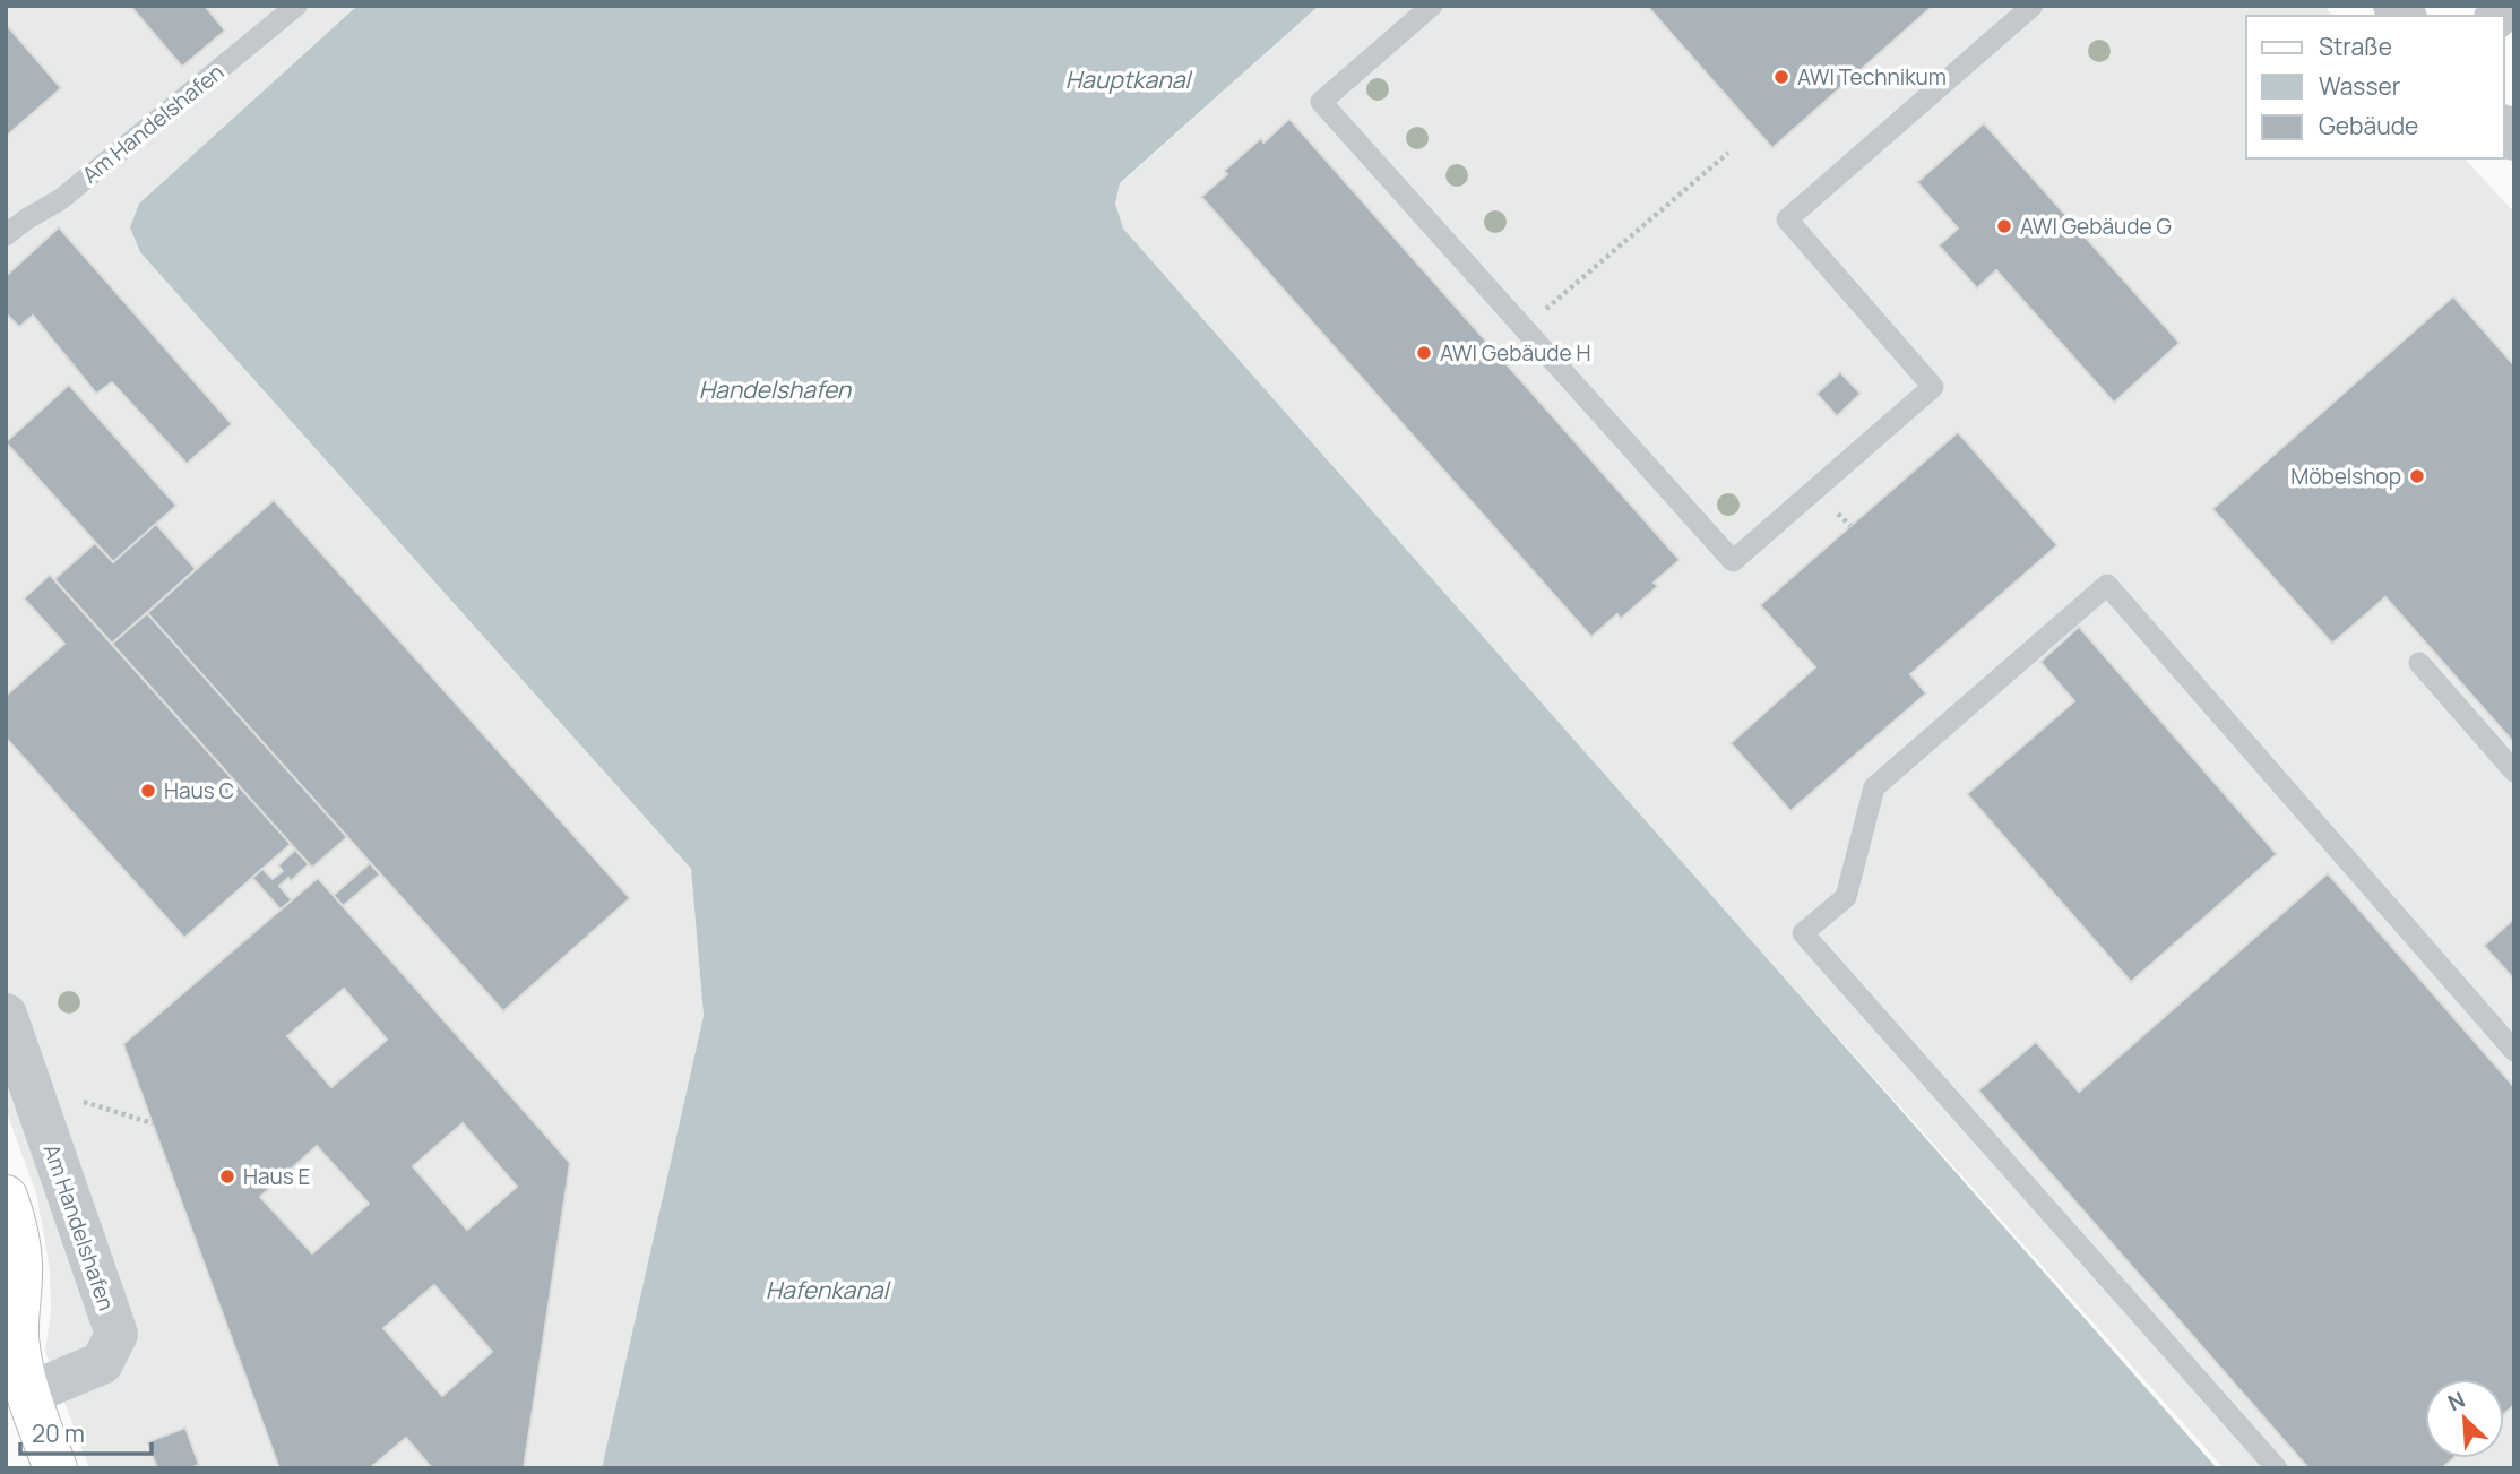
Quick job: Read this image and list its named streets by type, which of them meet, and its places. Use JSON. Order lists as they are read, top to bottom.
{
  "streets": {
    "street": ["Am Handelshafen"]
  },
  "water": ["Hauptkanal", "Handelshafen", "Hafenkanal"],
  "places": [
    "AWI Technikum",
    "AWI Gebäude G",
    "AWI Gebäude H",
    "Möbelshop",
    "Haus C",
    "Haus E"
  ],
  "legend": ["Straße", "Wasser", "Gebäude"],
  "scale_bar": "20 m",
  "north": "top left"
}
